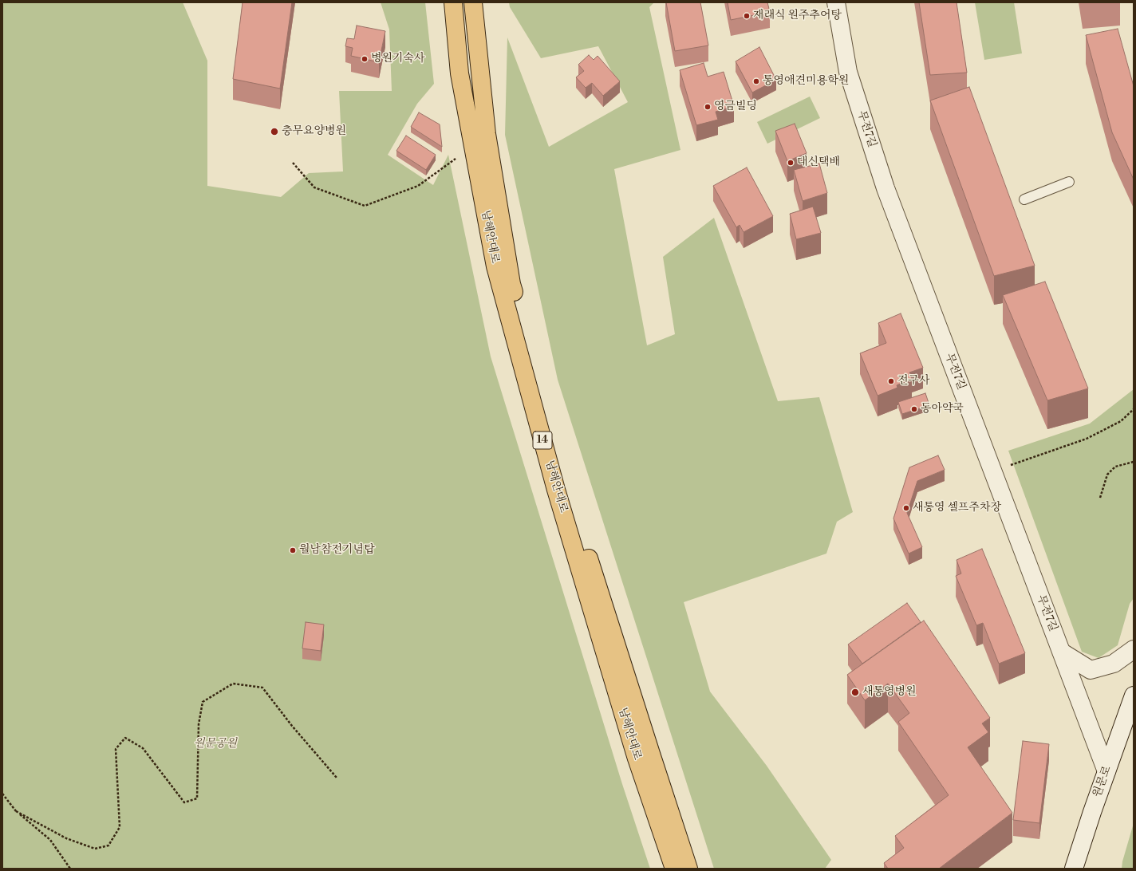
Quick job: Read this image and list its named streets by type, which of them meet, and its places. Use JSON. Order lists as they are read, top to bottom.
{
  "streets": {
    "main road": ["남해안대로", "14"],
    "street": ["무전7길", "원문로"]
  },
  "crossings": [
    ["무전7길", "원문로"]
  ],
  "parks": ["원문공원"],
  "places": [
    "재래식 원주추어탕",
    "병원기숙사",
    "통영애견미용학원",
    "영금빌딩",
    "충무요양병원",
    "대신택배",
    "전구사",
    "동아약국",
    "새통영 셀프주차장",
    "월남참전기념탑",
    "새통영병원"
  ]
}
